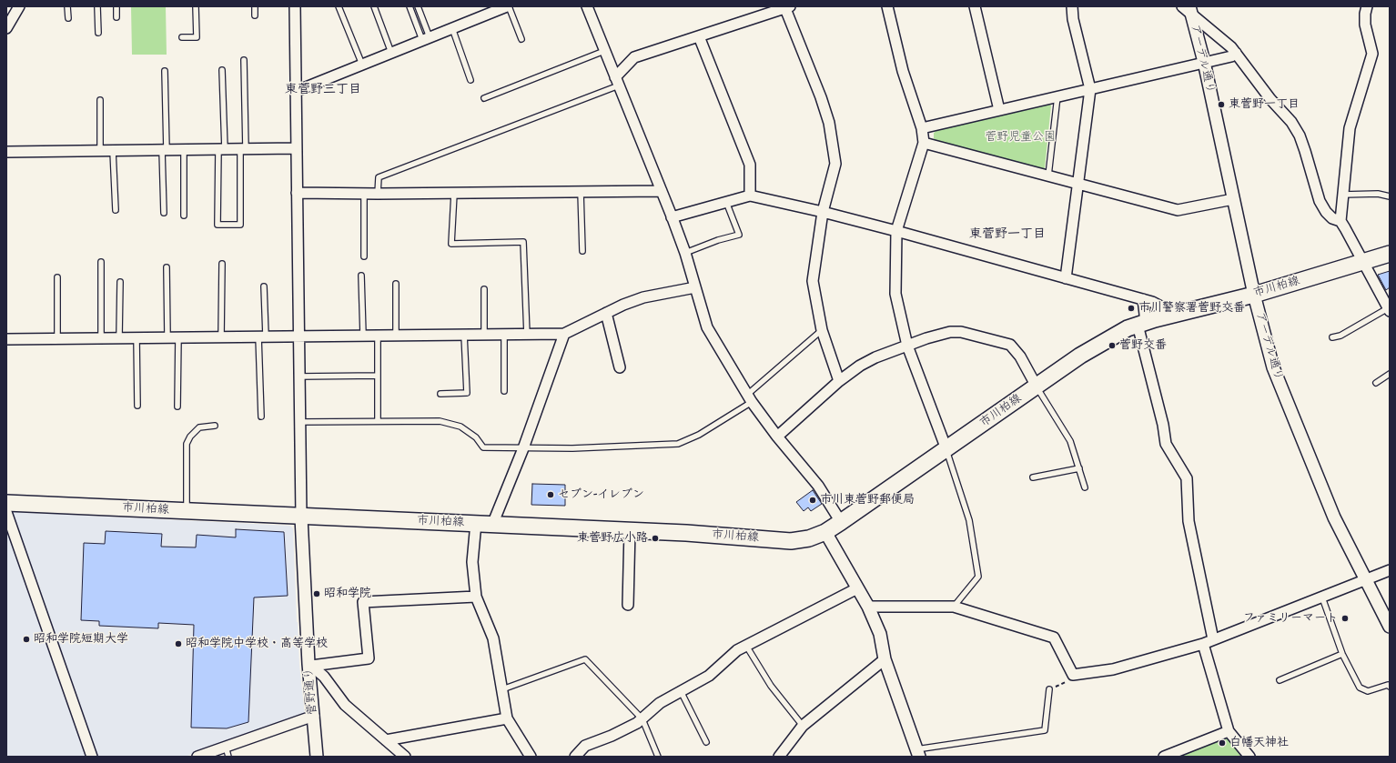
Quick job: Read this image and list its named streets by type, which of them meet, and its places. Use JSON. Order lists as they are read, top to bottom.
{
  "streets": {
    "main road": ["市川柏線"],
    "street": ["アーデル通り", "菅野通り"]
  },
  "crossings": [
    ["アーデル通り", "市川柏線"],
    ["市川柏線", "菅野通り"]
  ],
  "districts": ["東菅野三丁目", "東菅野一丁目"],
  "parks": ["菅野児童公園"],
  "places": [
    "東菅野一丁目",
    "市川警察署菅野交番",
    "菅野交番",
    "セブン-イレブン",
    "市川東菅野郵便局",
    "東菅野広小路",
    "昭和学院",
    "ファミリーマート",
    "昭和学院短期大学",
    "昭和学院中学校・高等学校",
    "白幡天神社"
  ]
}
